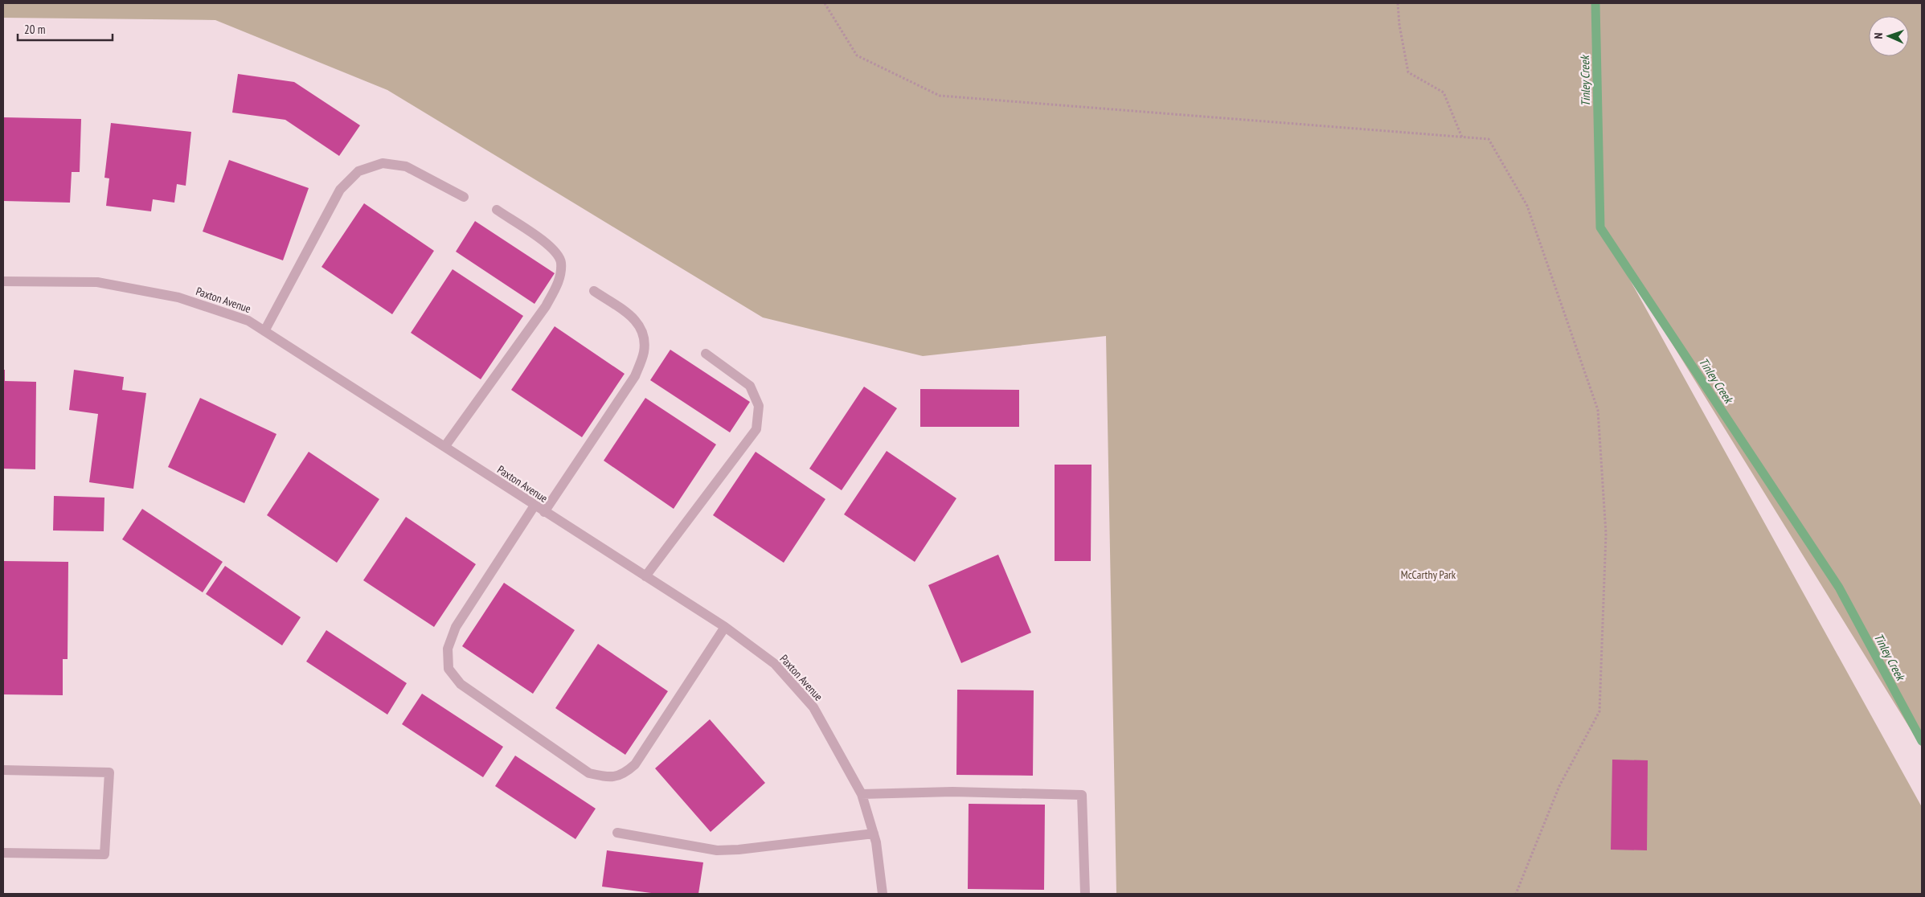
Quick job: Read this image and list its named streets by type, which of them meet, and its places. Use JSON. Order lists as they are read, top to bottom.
{
  "streets": {
    "street": ["Paxton Avenue"]
  },
  "water": ["Tinley Creek"],
  "parks": ["McCarthy Park"],
  "scale_bar": "20 m",
  "north": "left"
}
